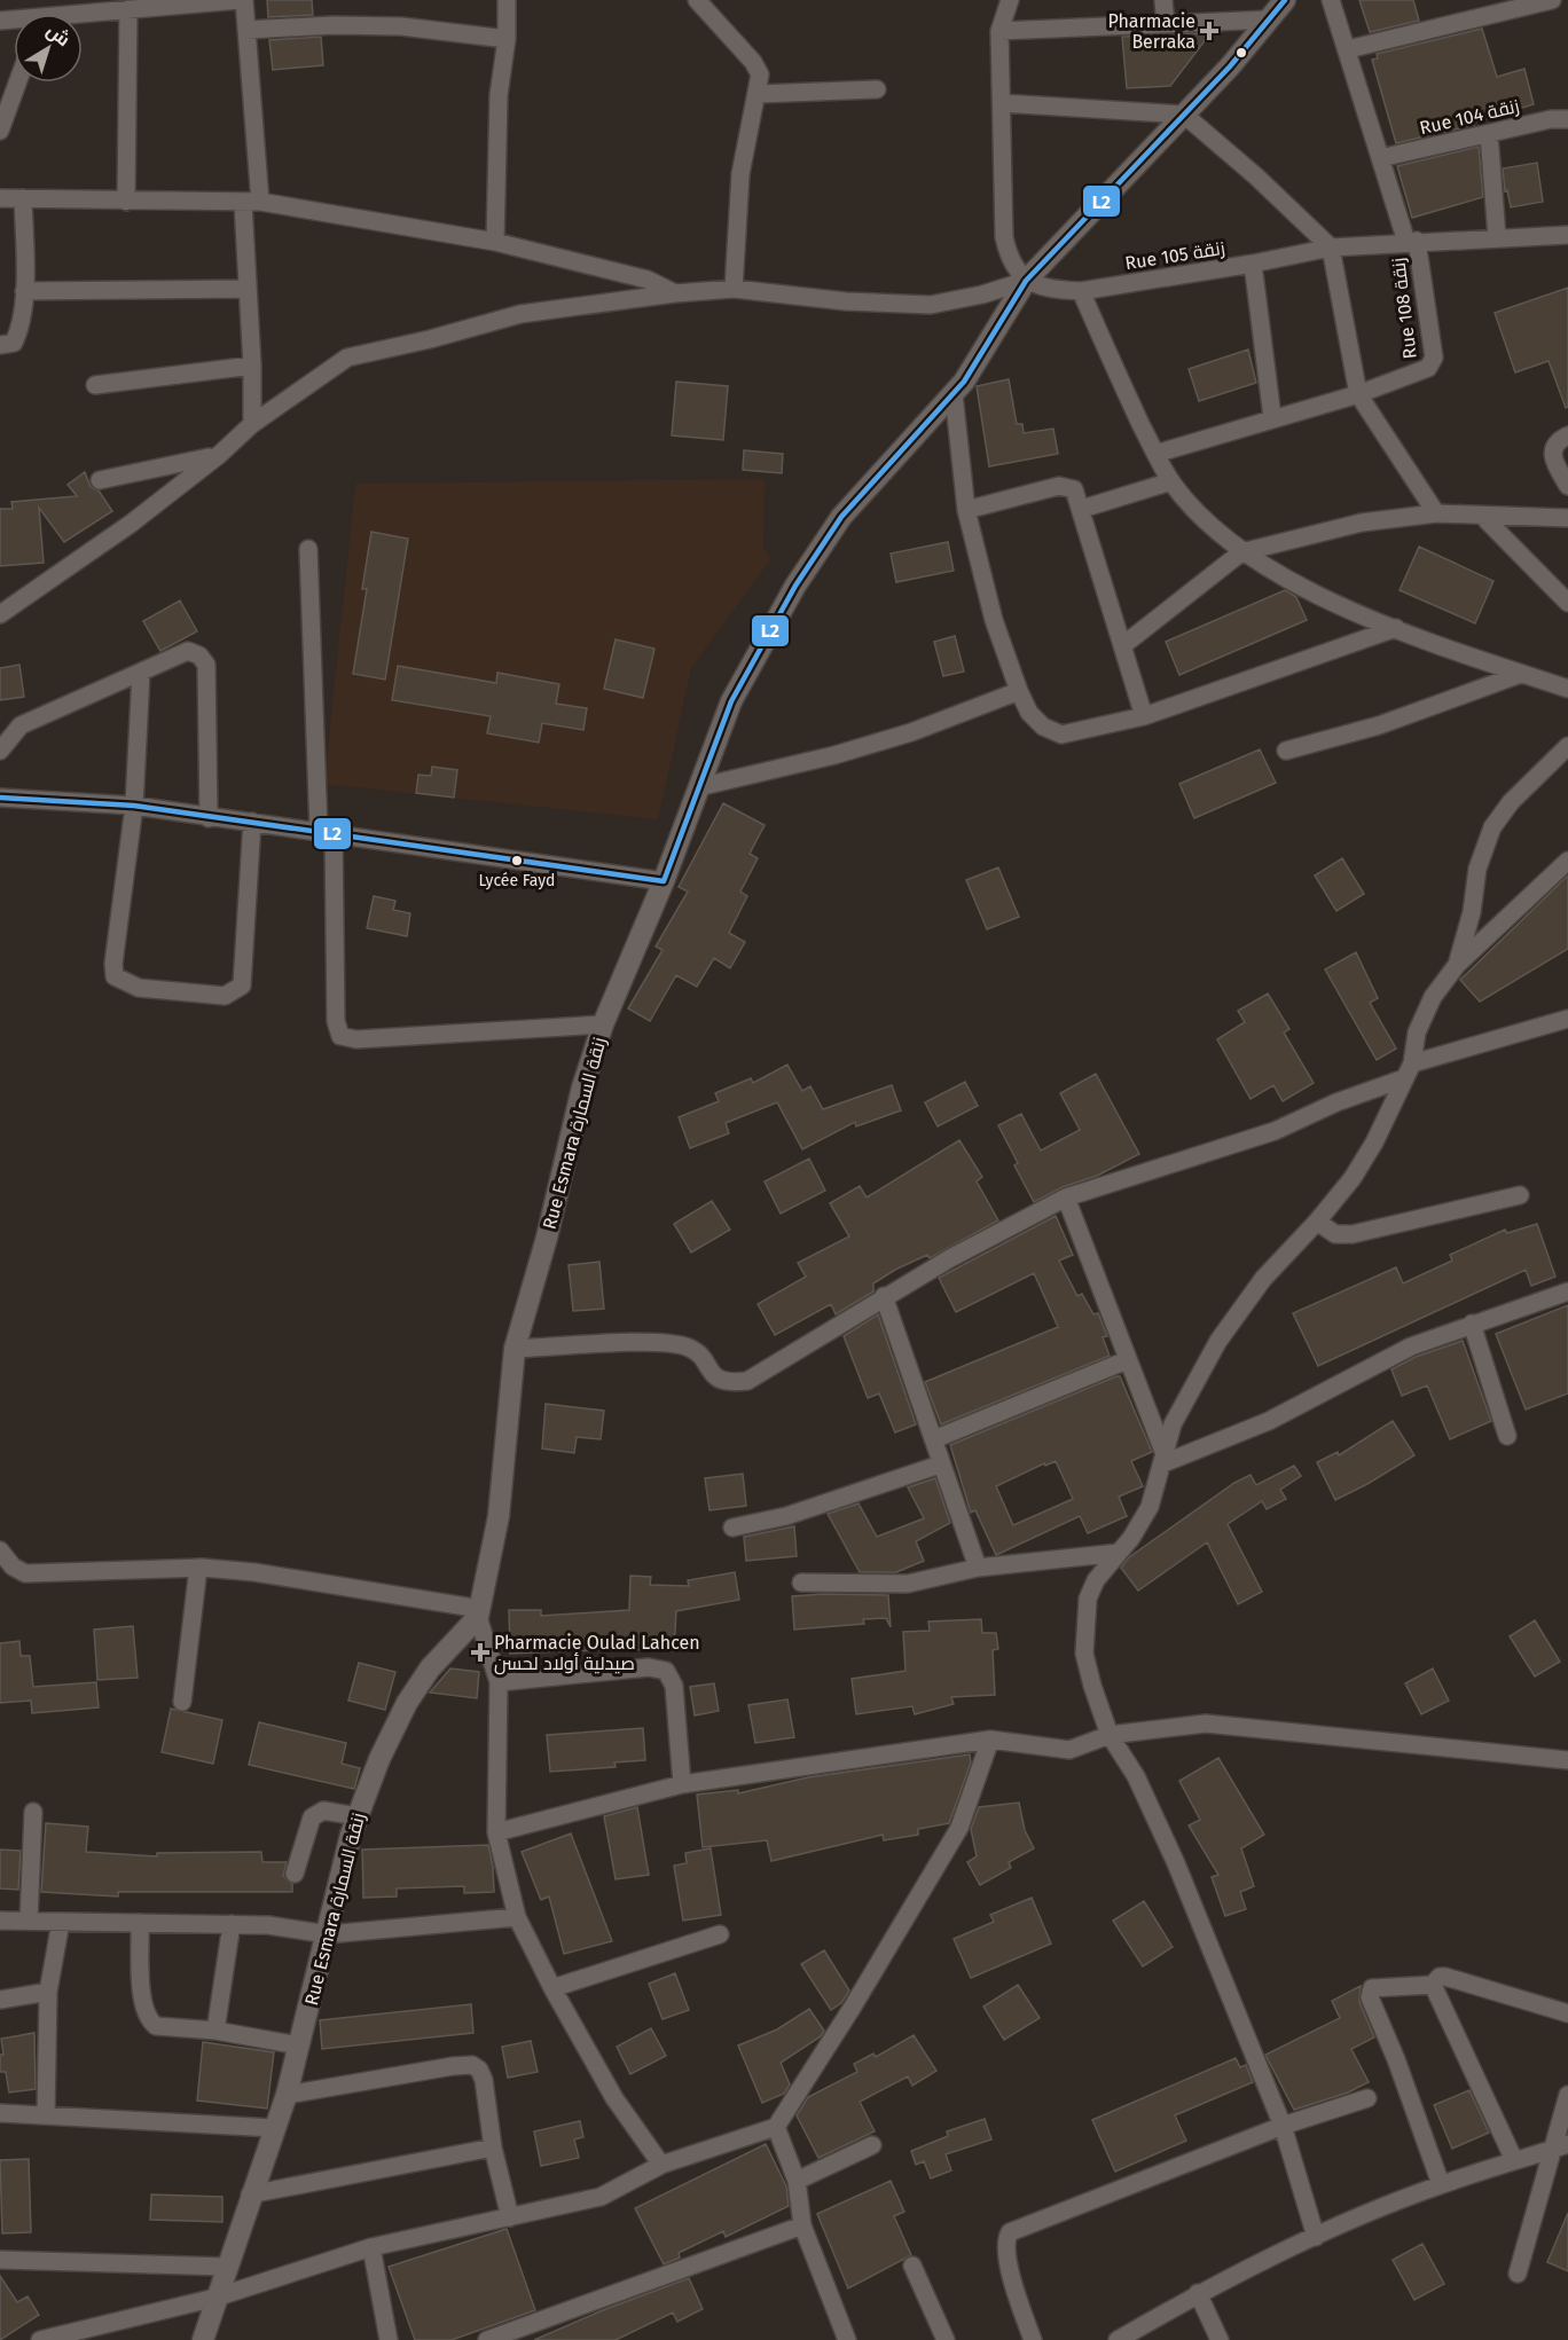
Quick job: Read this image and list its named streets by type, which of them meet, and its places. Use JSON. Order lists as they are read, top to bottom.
{
  "streets": {
    "street": [
      "Rue 104 زنقة",
      "Rue 105 زنقة",
      "Rue 108 زنقة",
      "Rue Esmara زنقة السمارة"
    ]
  },
  "crossings": [
    ["Rue 104 زنقة", "Rue 108 زنقة"],
    ["Rue 105 زنقة", "Rue 108 زنقة"],
    ["Rue 105 زنقة", "Rue Esmara زنقة السمارة"]
  ],
  "places": {
    "health": ["Pharmacie Berraka", "Pharmacie Oulad Lahcen صيدلية أولاد لحسن"],
    "other": ["Lycée Fayd"]
  },
  "lines": ["transit line L2"],
  "north": "top right"
}
